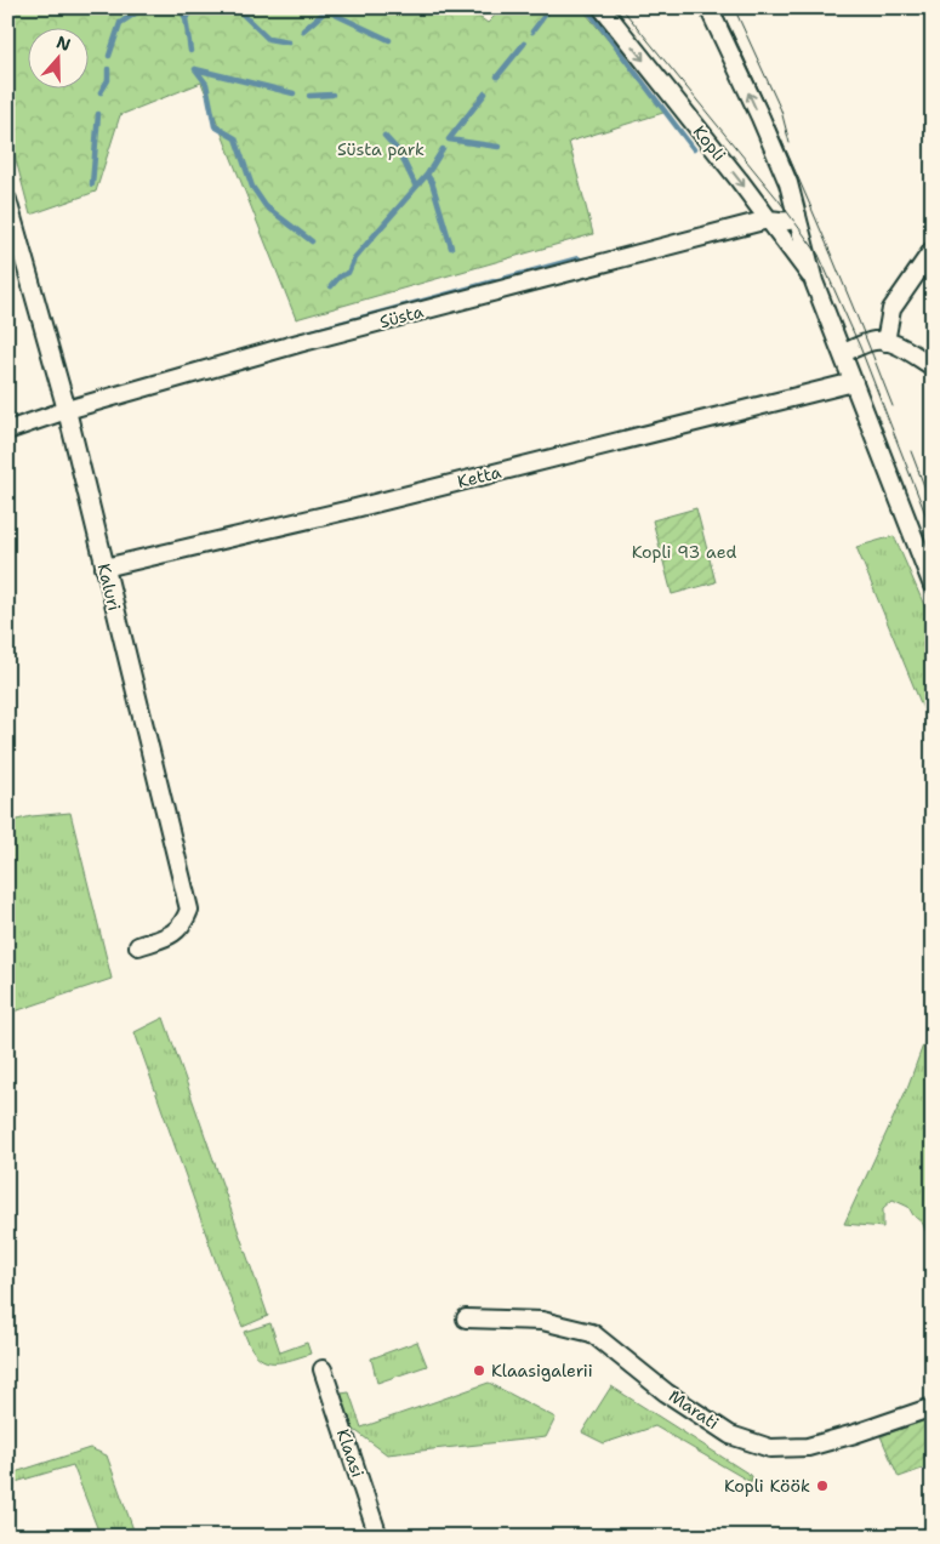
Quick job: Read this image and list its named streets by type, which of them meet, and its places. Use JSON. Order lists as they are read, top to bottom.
{
  "streets": {
    "street": [
      "Kopli",
      "Süsta",
      "Ketta",
      "Kaluri",
      "Marati",
      "Klaasi"
    ]
  },
  "crossings": [
    ["Kopli", "Süsta"],
    ["Kopli", "Ketta"],
    ["Süsta", "Kaluri"],
    ["Ketta", "Kaluri"]
  ],
  "parks": ["Süsta park", "Kopli 93 aed"],
  "places": ["Klaasigalerii", "Kopli Köök"],
  "north": "top"
}
